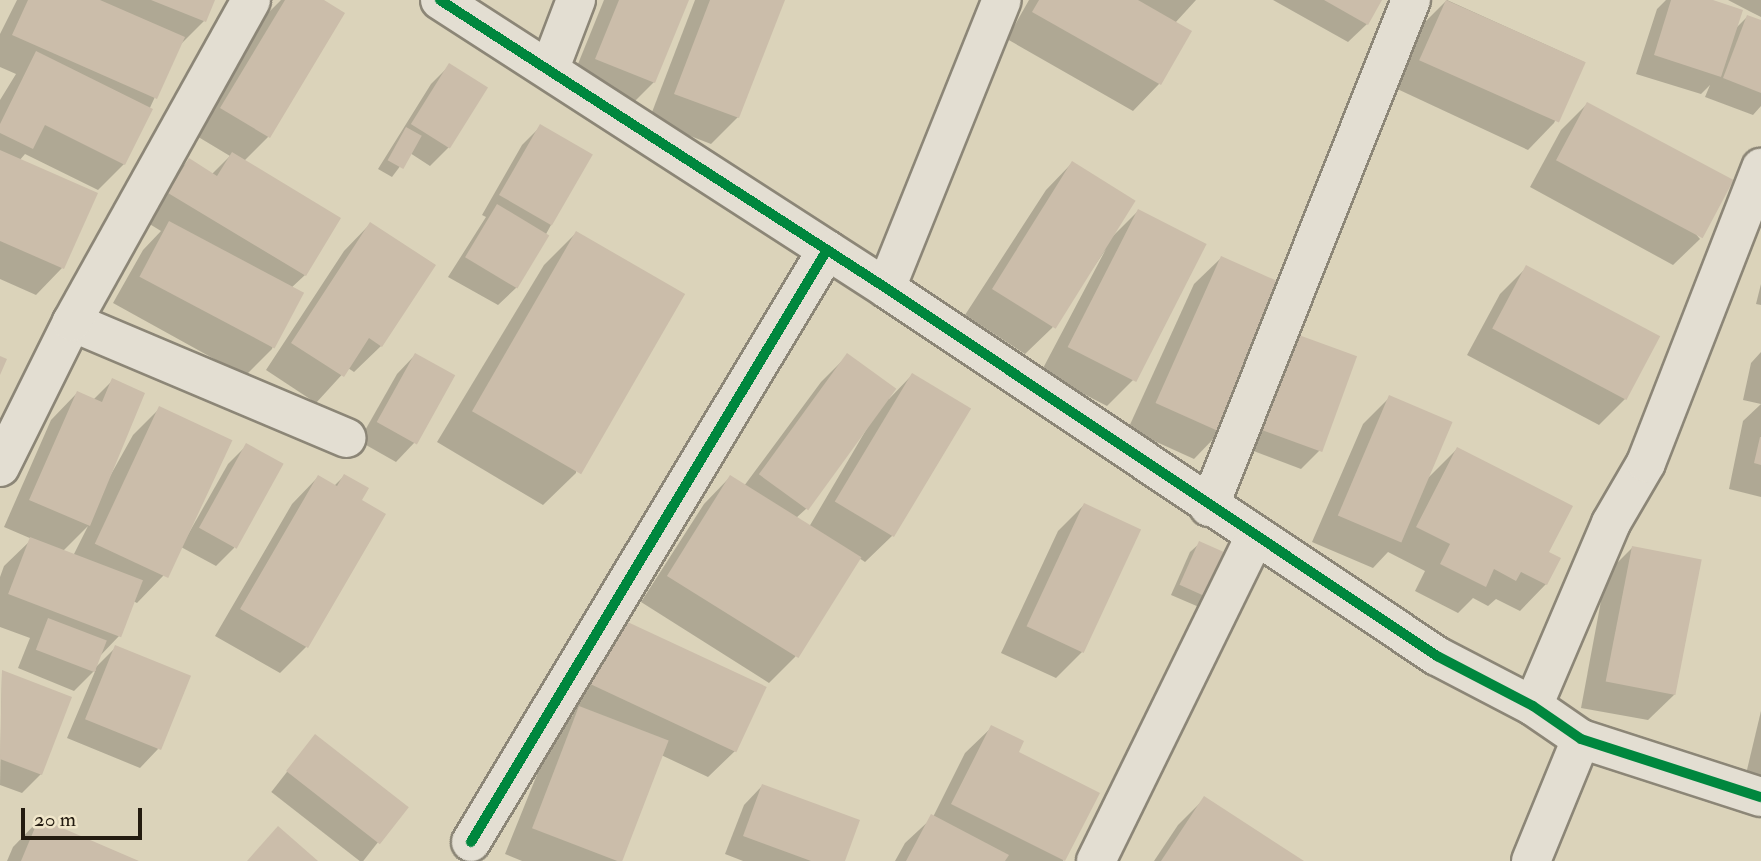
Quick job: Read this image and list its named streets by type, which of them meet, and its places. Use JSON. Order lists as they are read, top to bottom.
{
  "scale_bar": "20 m"
}
